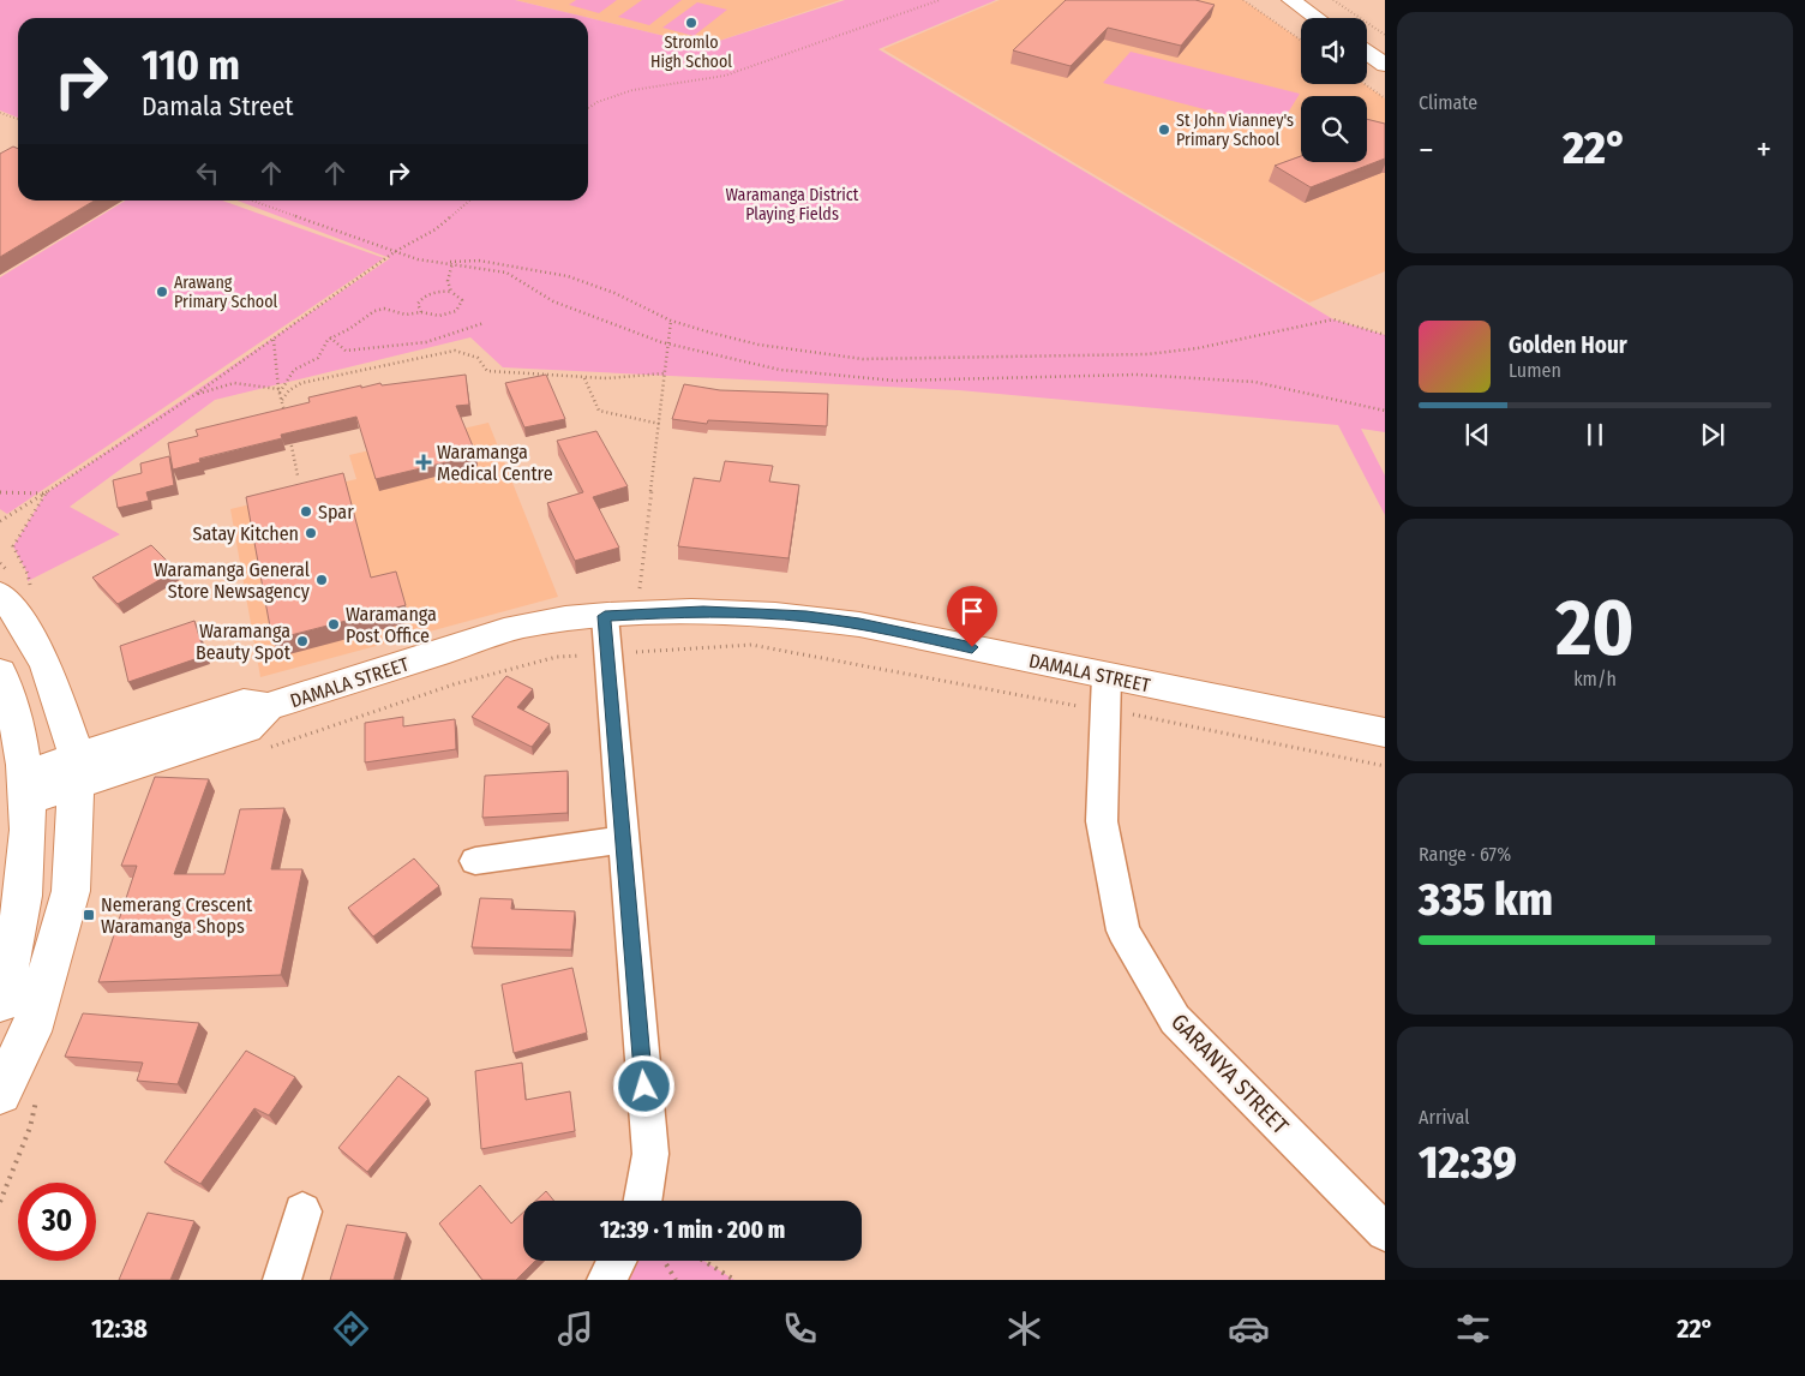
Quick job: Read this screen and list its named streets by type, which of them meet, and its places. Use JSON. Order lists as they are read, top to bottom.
{
  "streets": {
    "street": ["DAMALA STREET", "GARANYA STREET"]
  },
  "crossings": [
    ["DAMALA STREET", "GARANYA STREET"]
  ],
  "parks": ["Waramanga District Playing Fields"],
  "places": {
    "other": [
      "Stromlo High School",
      "St John Vianney's Primary School",
      "Arawang Primary School",
      "Spar",
      "Satay Kitchen",
      "Waramanga General Store Newsagency",
      "Waramanga Post Office",
      "Waramanga Beauty Spot"
    ],
    "health": ["Waramanga Medical Centre"],
    "transit": ["Nemerang Crescent Waramanga Shops"]
  },
  "page": {
    "tile": [
      "Climate",
      ["20", "km/h"],
      ["Range · 67%", "335 km"],
      ["Arrival", "12:39"]
    ],
    "turn": ["110 m", "Damala Street"],
    "heat": ["−", "22°", "+"],
    "song": ["Golden Hour", "Lumen"],
    "limit": "30",
    "trip": "12:39 · 1 min · 200 m",
    "tabs": ["12:38", "22°"]
  }
}
